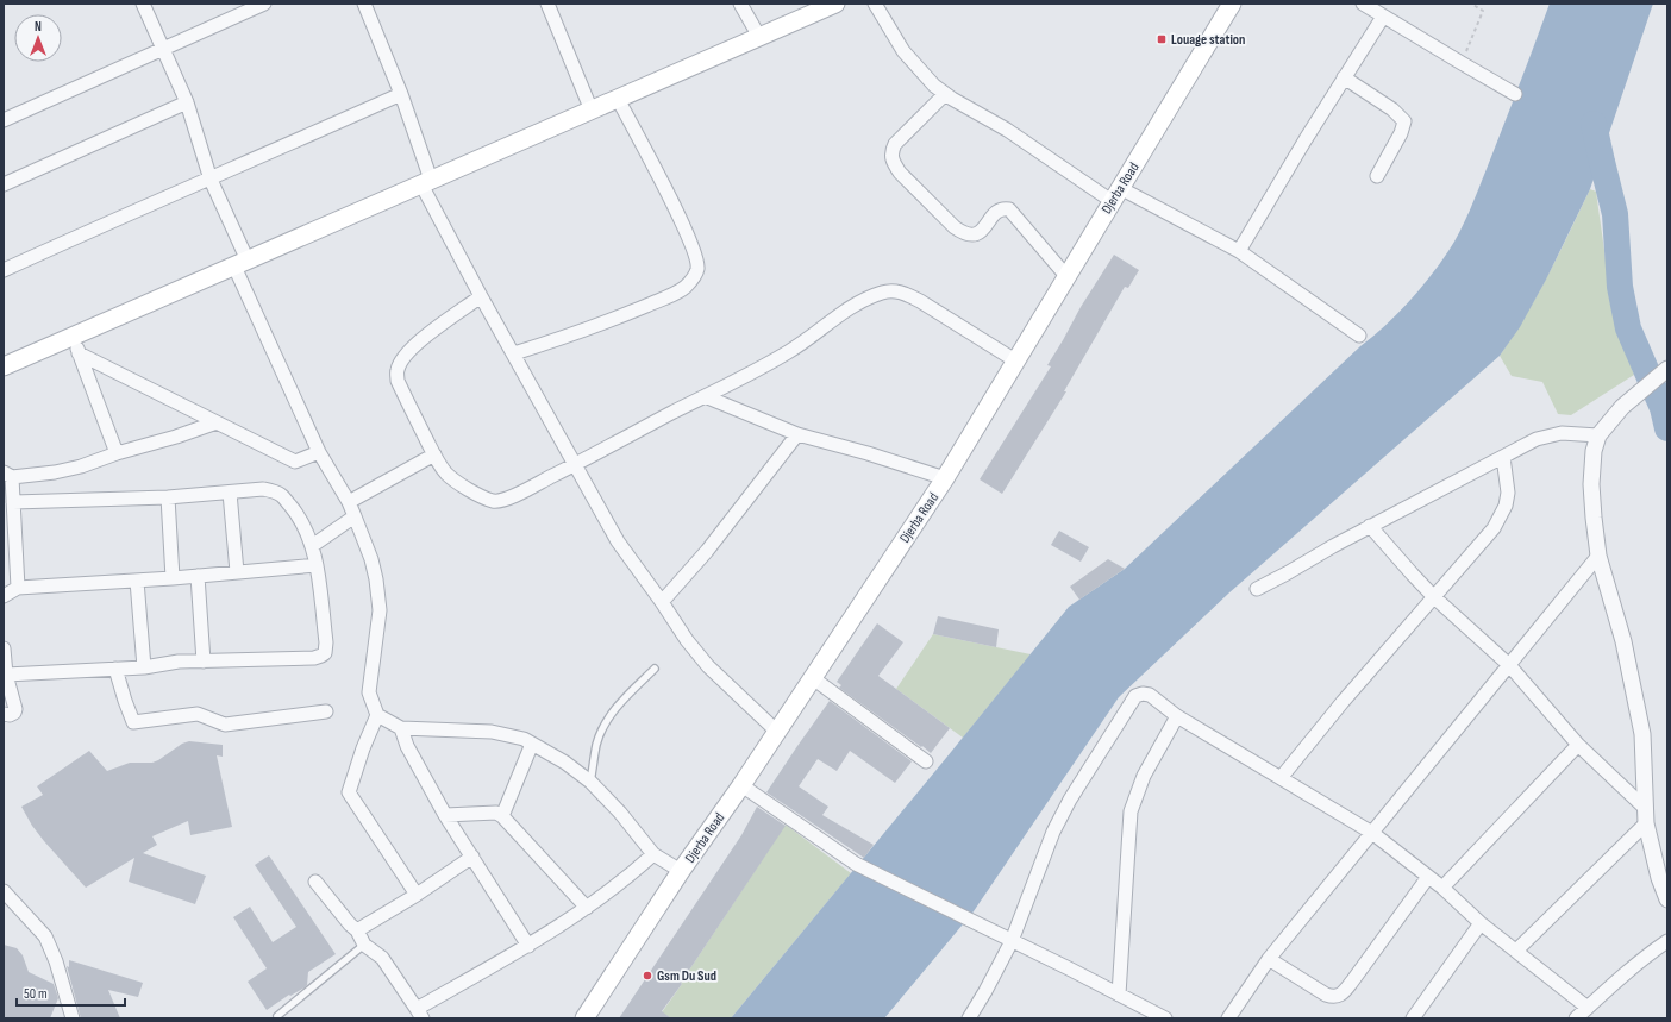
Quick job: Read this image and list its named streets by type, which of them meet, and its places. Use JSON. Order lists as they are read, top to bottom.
{
  "streets": {
    "main road": ["Djerba Road"]
  },
  "places": {
    "transit": ["Louage station"],
    "other": ["Gsm Du Sud"]
  },
  "scale_bar": "50 m",
  "north": "top"
}
